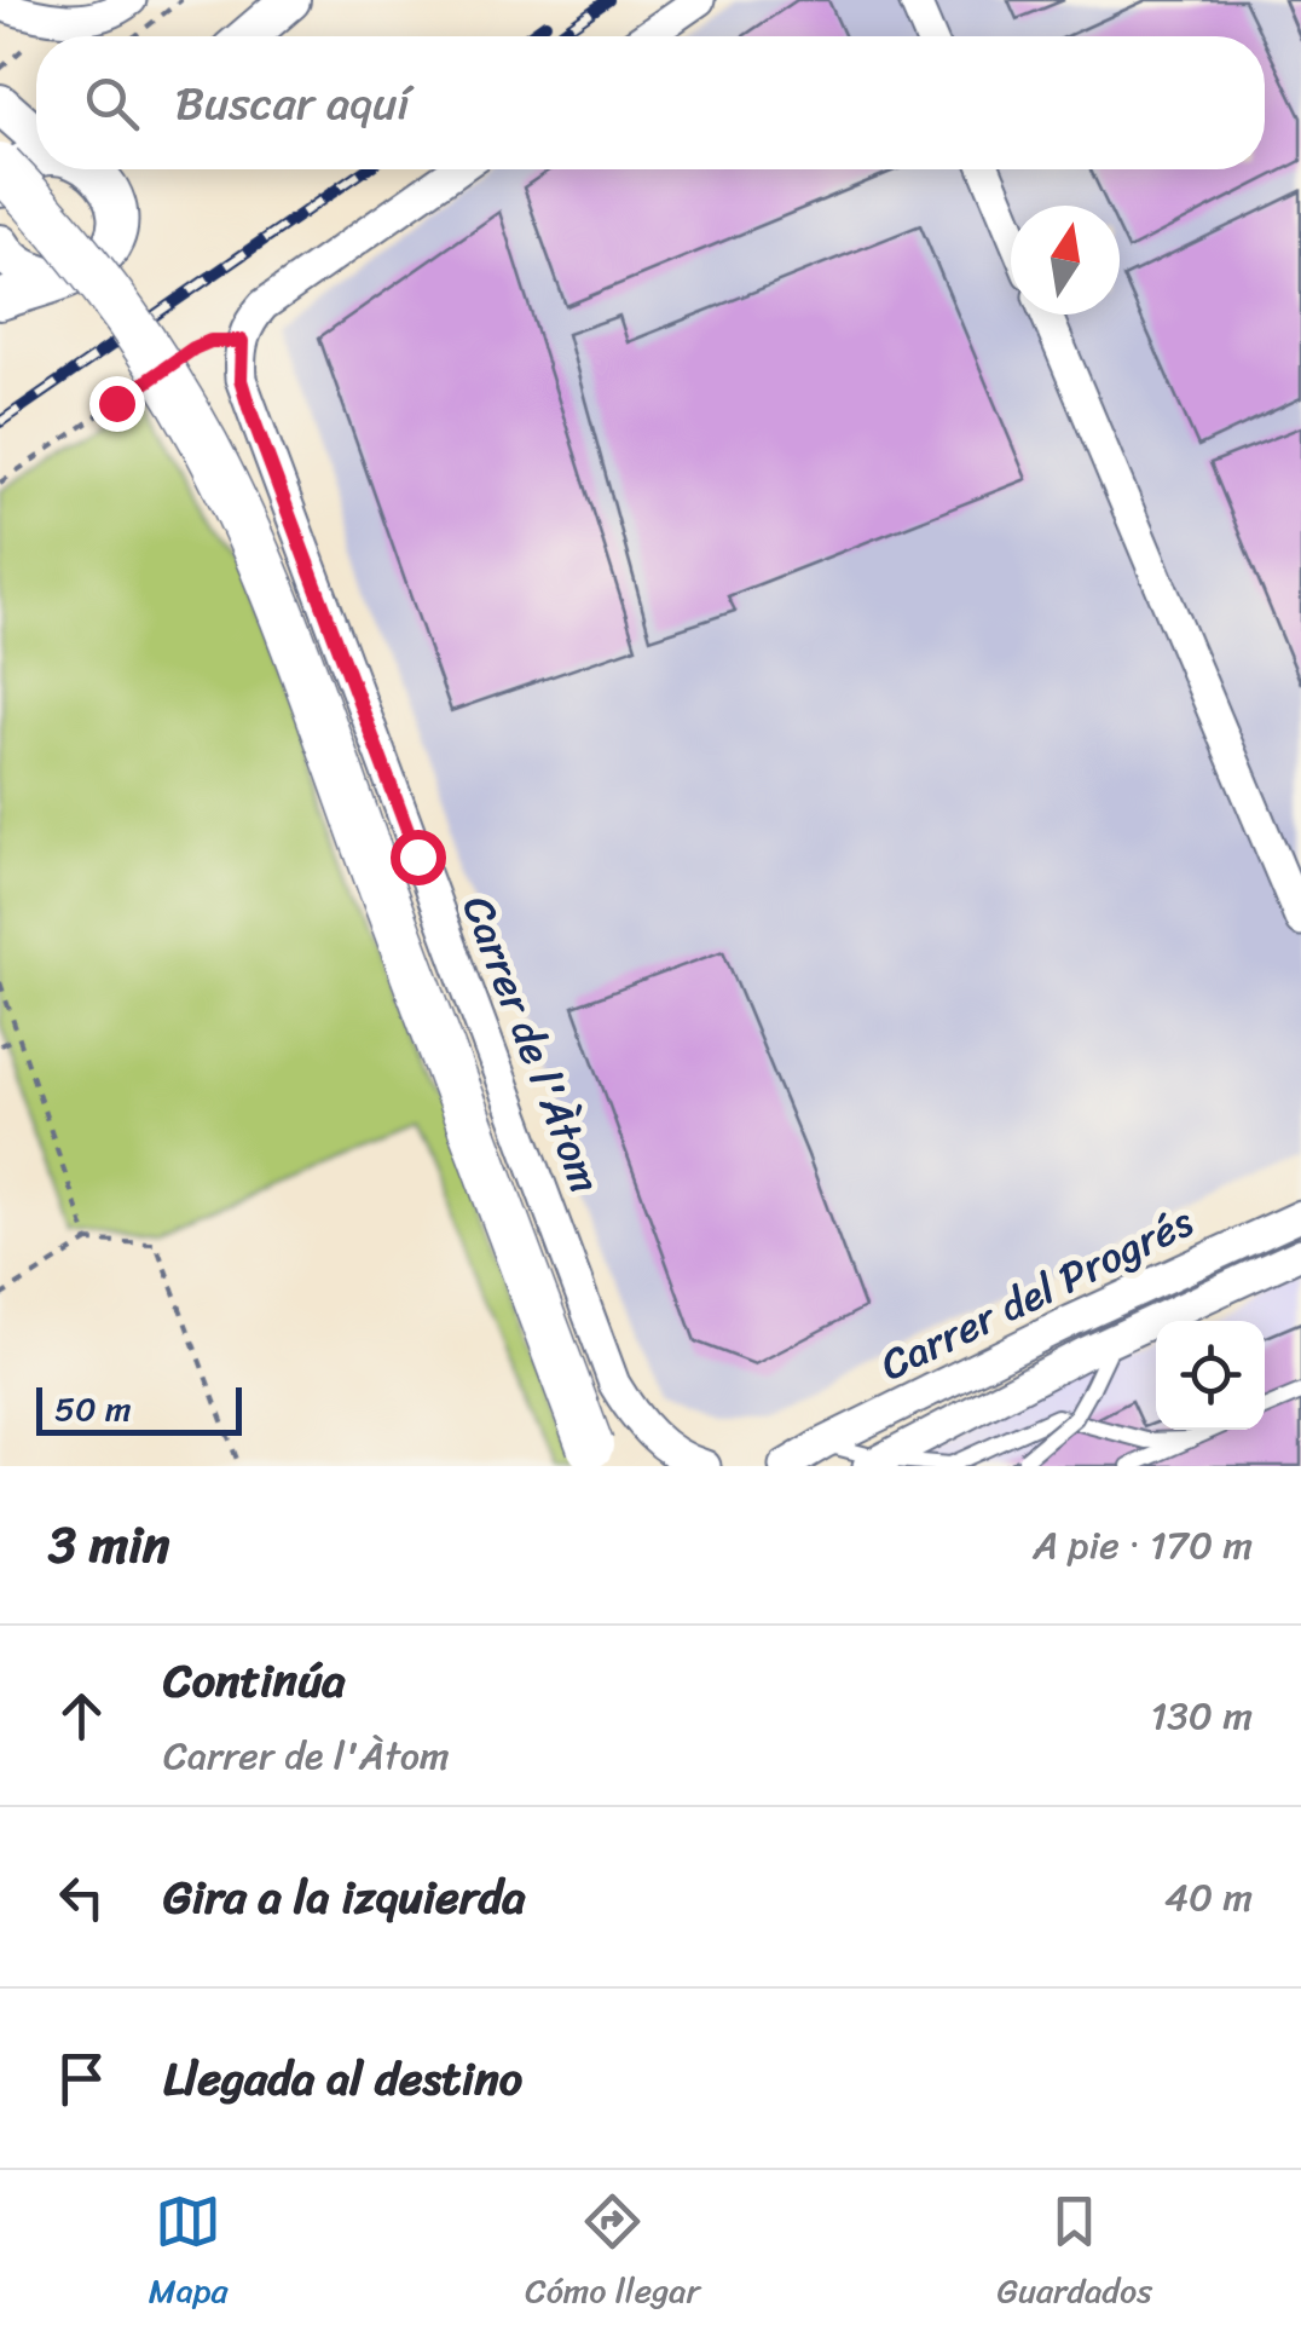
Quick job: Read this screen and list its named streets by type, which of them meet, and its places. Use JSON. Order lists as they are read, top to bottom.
{
  "streets": {
    "street": ["Carrer de l'Àtom", "Carrer del Progrés"]
  },
  "scale_bar": "50 m",
  "north": "top",
  "page": {
    "search": "Buscar aquí",
    "scale": "50 m",
    "heading": ["3 min", "A pie · 170 m"],
    "list": [
      ["Continúa", "Carrer de l'Àtom", "130 m"],
      ["Gira a la izquierda", "40 m"],
      "Llegada al destino"
    ],
    "nav": ["Mapa", "Cómo llegar", "Guardados"]
  }
}
